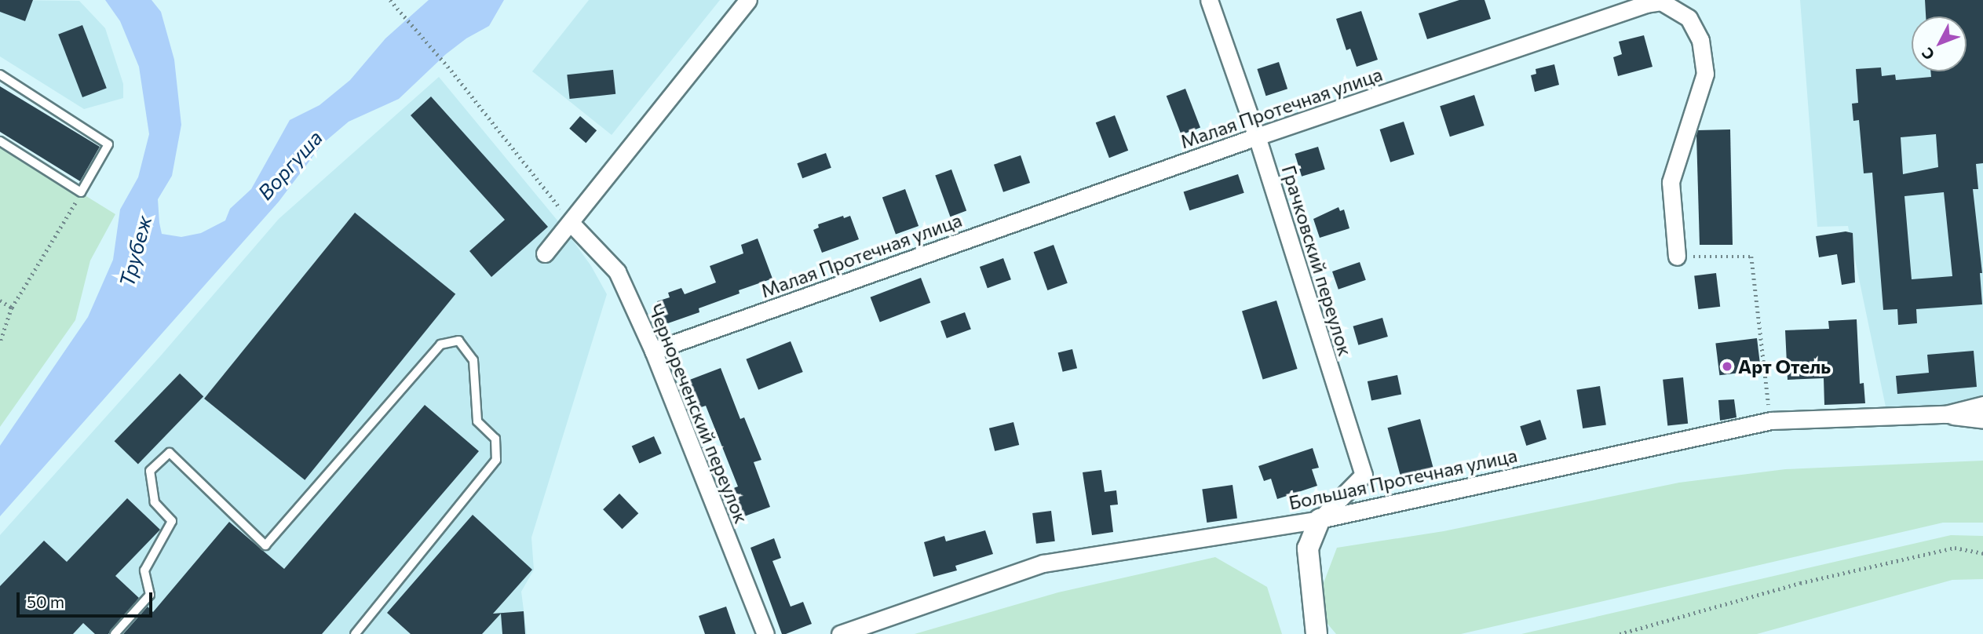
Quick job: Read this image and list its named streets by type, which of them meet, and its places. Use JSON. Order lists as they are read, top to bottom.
{
  "streets": {
    "street": [
      "Малая Протечная улица",
      "Грачковский переулок",
      "Чернореченский переулок",
      "Большая Протечная улица"
    ]
  },
  "crossings": [
    ["Малая Протечная улица", "Грачковский переулок"],
    ["Малая Протечная улица", "Чернореченский переулок"],
    ["Грачковский переулок", "Большая Протечная улица"]
  ],
  "water": ["Воргуша", "Трубеж"],
  "places": ["Арт Отель"],
  "scale_bar": "50 m",
  "north": "bottom left"
}
